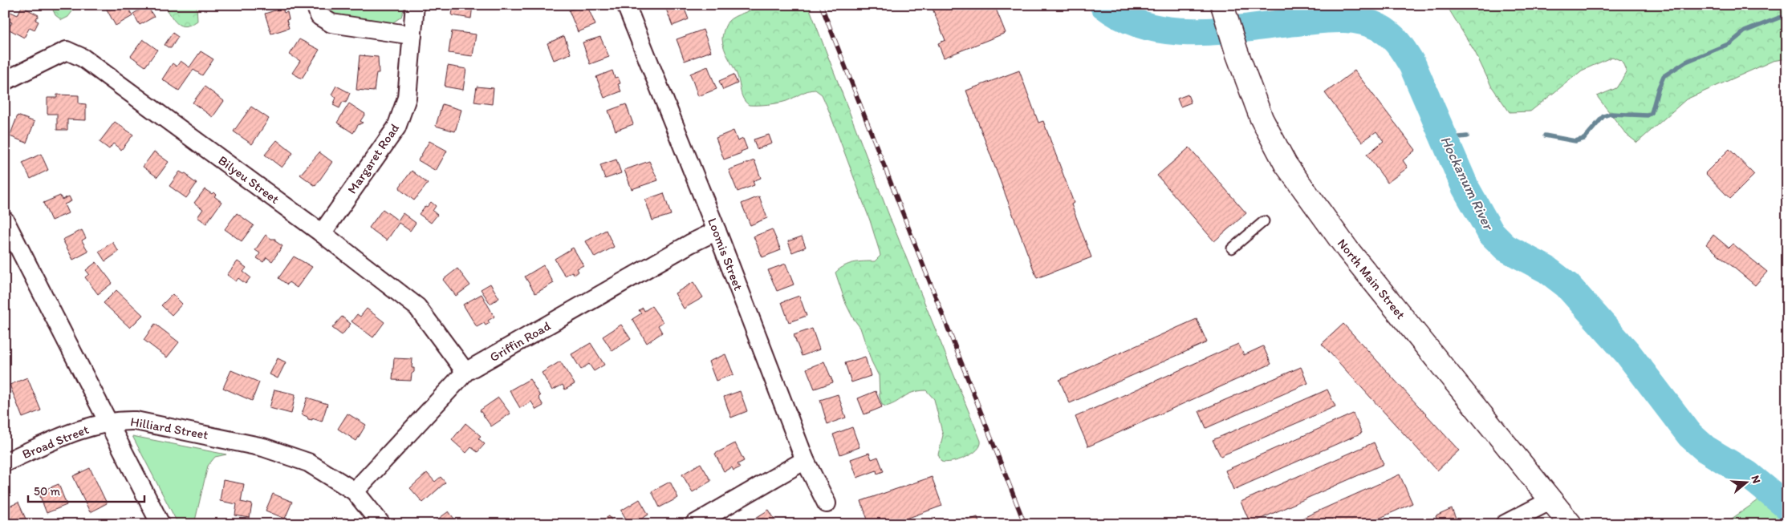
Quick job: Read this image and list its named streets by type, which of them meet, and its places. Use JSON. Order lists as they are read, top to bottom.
{
  "streets": {
    "main road": ["North Main Street"],
    "street": [
      "Margaret Road",
      "Bilyeu Street",
      "Loomis Street",
      "Griffin Road",
      "Hilliard Street",
      "Broad Street"
    ]
  },
  "crossings": [
    ["Margaret Road", "Bilyeu Street"],
    ["Bilyeu Street", "Griffin Road"],
    ["Loomis Street", "Griffin Road"],
    ["Griffin Road", "Hilliard Street"],
    ["Hilliard Street", "Broad Street"]
  ],
  "water": ["Hockanum River"],
  "scale_bar": "50 m",
  "north": "right"
}
